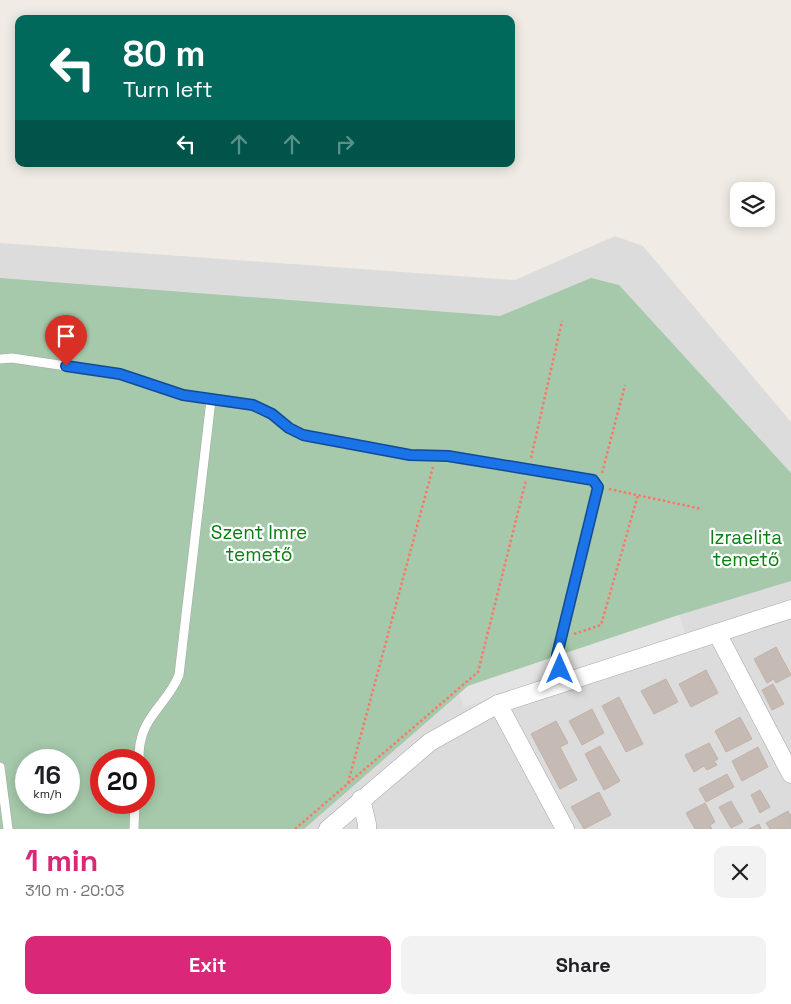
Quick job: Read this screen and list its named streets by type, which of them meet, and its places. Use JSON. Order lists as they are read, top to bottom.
{
  "parks": ["Szent Imre temető", "Izraelita temető"],
  "page": {
    "turn": ["80 m", "Turn left"],
    "speed": "16 km/h",
    "limit": "20",
    "heading": ["1 min", "310 m · 20:03"],
    "buttons": ["Exit", "Share"]
  }
}
